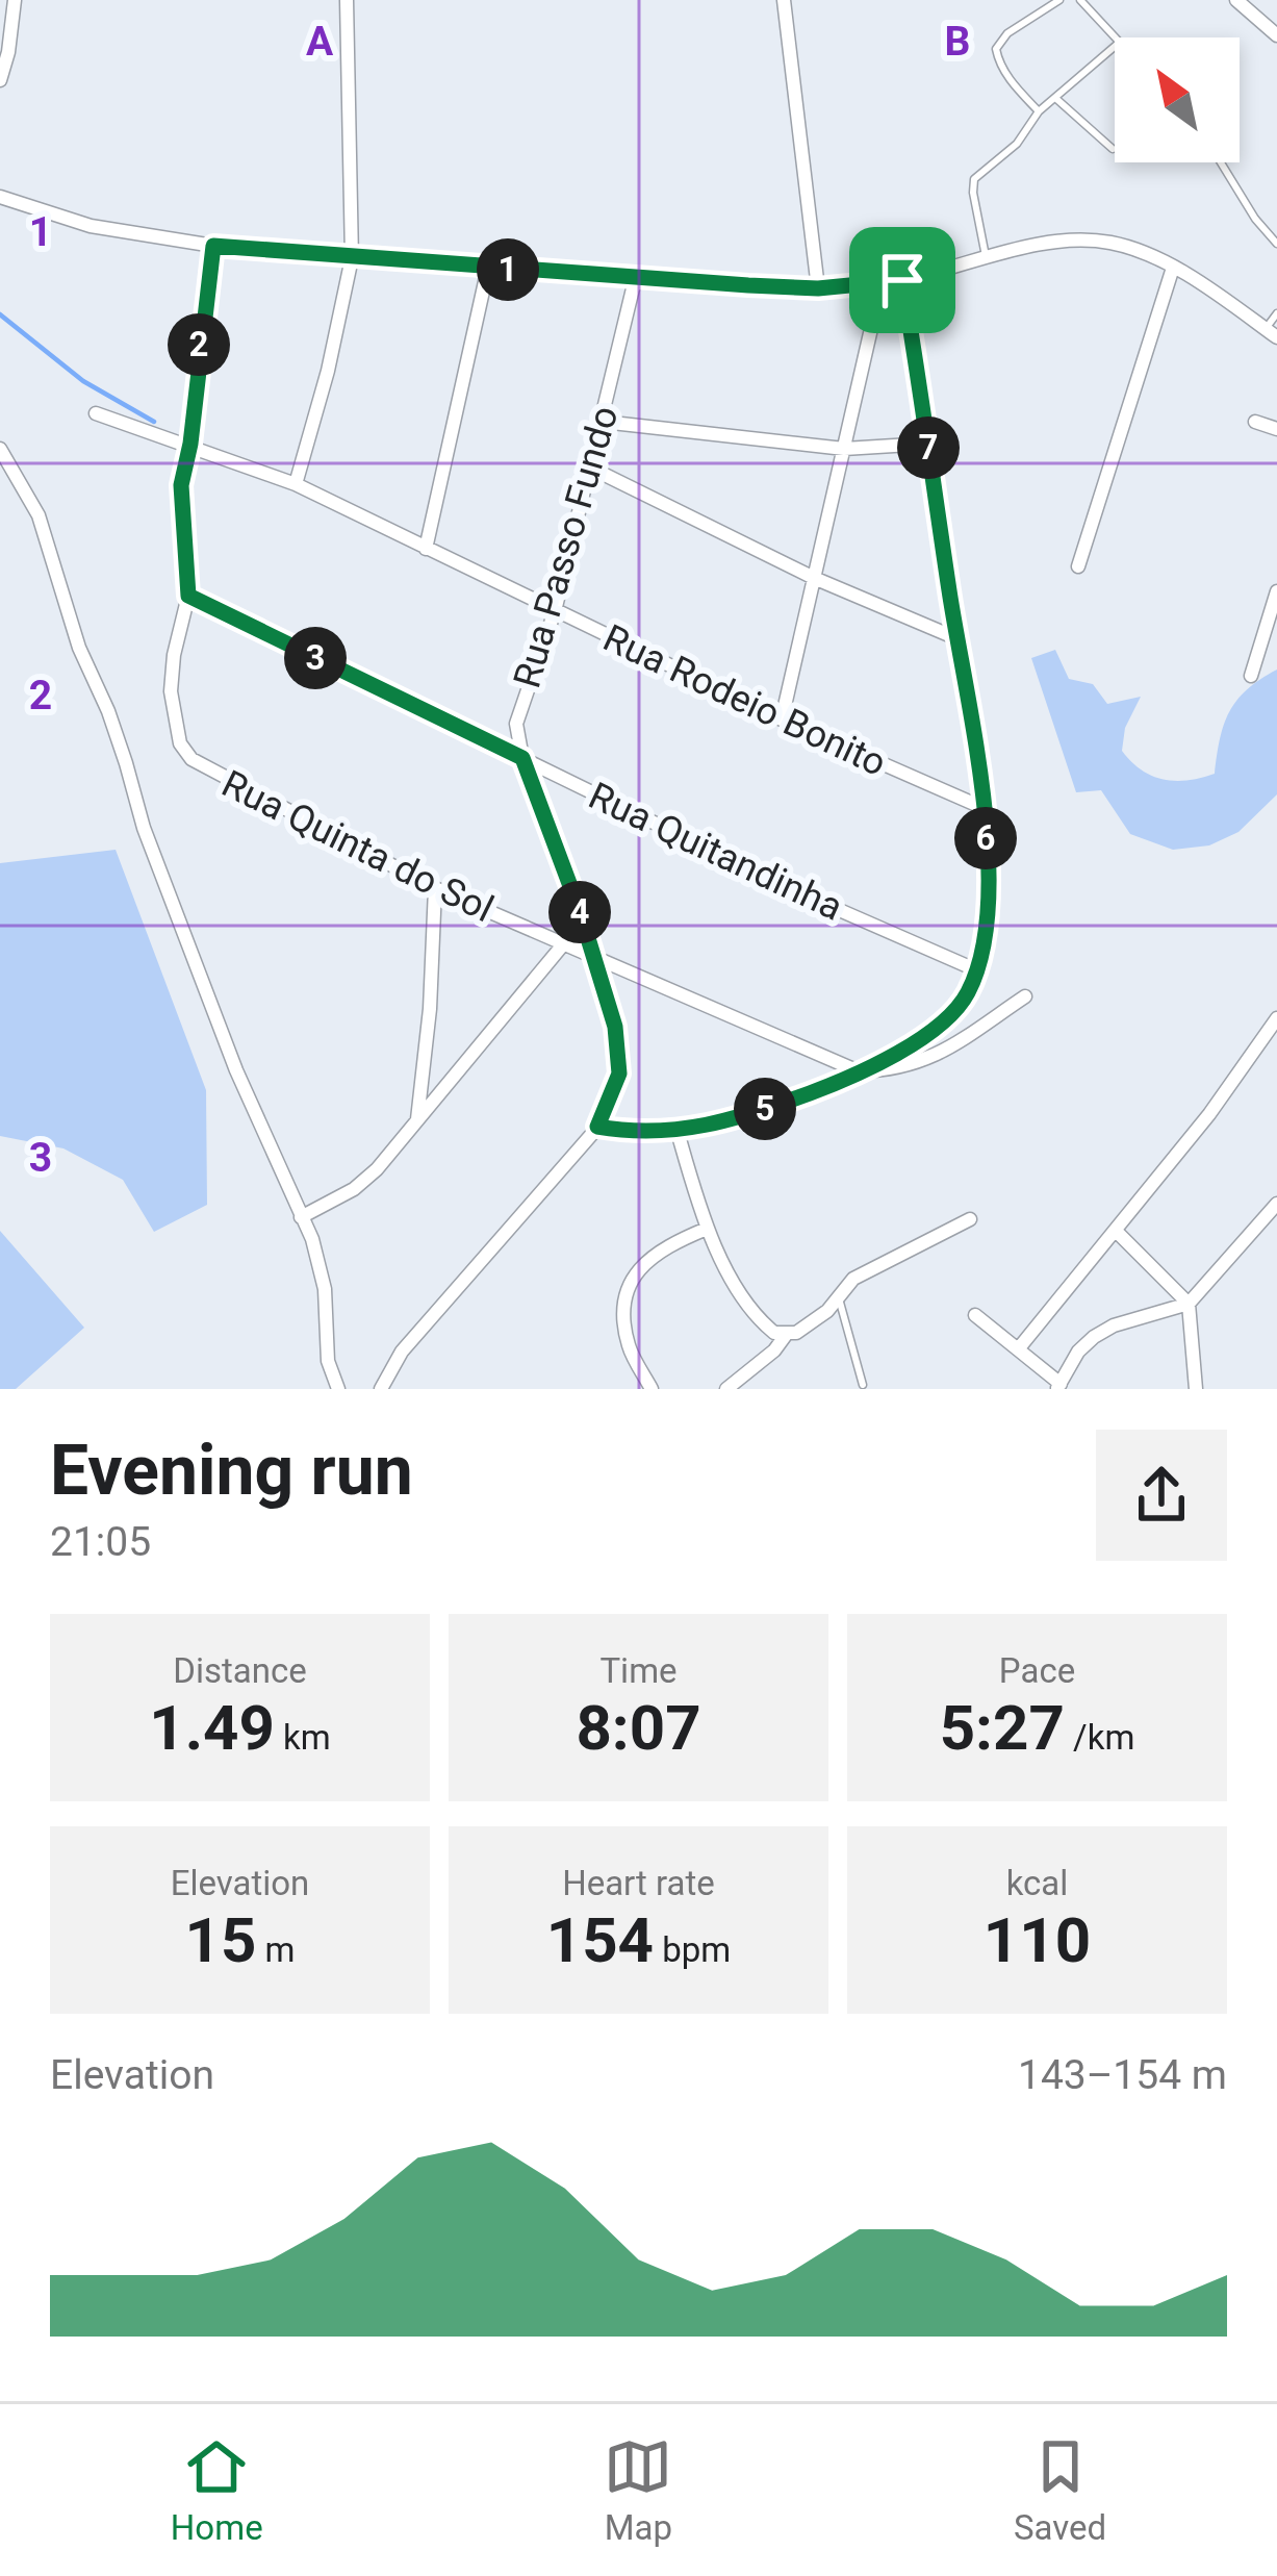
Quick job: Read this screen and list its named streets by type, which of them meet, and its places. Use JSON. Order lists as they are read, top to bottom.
{
  "streets": {
    "street": [
      "Rua Passo Fundo",
      "Rua Rodeio Bonito",
      "Rua Quinta do Sol",
      "Rua Quitandinha"
    ]
  },
  "crossings": [
    ["Rua Passo Fundo", "Rua Rodeio Bonito"],
    ["Rua Passo Fundo", "Rua Quinta do Sol"],
    ["Rua Passo Fundo", "Rua Quitandinha"],
    ["Rua Rodeio Bonito", "Rua Quinta do Sol"],
    ["Rua Quinta do Sol", "Rua Quitandinha"]
  ],
  "north": "top left",
  "page": {
    "pins": [
      "1",
      "2",
      "7",
      "3",
      "6",
      "4",
      "5"
    ],
    "heading": ["Evening run", "21:05"],
    "stats": [
      ["Distance", "1.49 km"],
      ["Time", "8:07"],
      ["Pace", "5:27 /km"],
      ["Elevation", "15 m"],
      ["Heart rate", "154 bpm"],
      ["kcal", "110"]
    ],
    "chart": ["Elevation", "143–154 m"],
    "tabs": ["Home", "Map", "Saved"]
  },
  "grid": {
    "columns": ["A", "B"],
    "rows": ["1", "2", "3"]
  }
}
